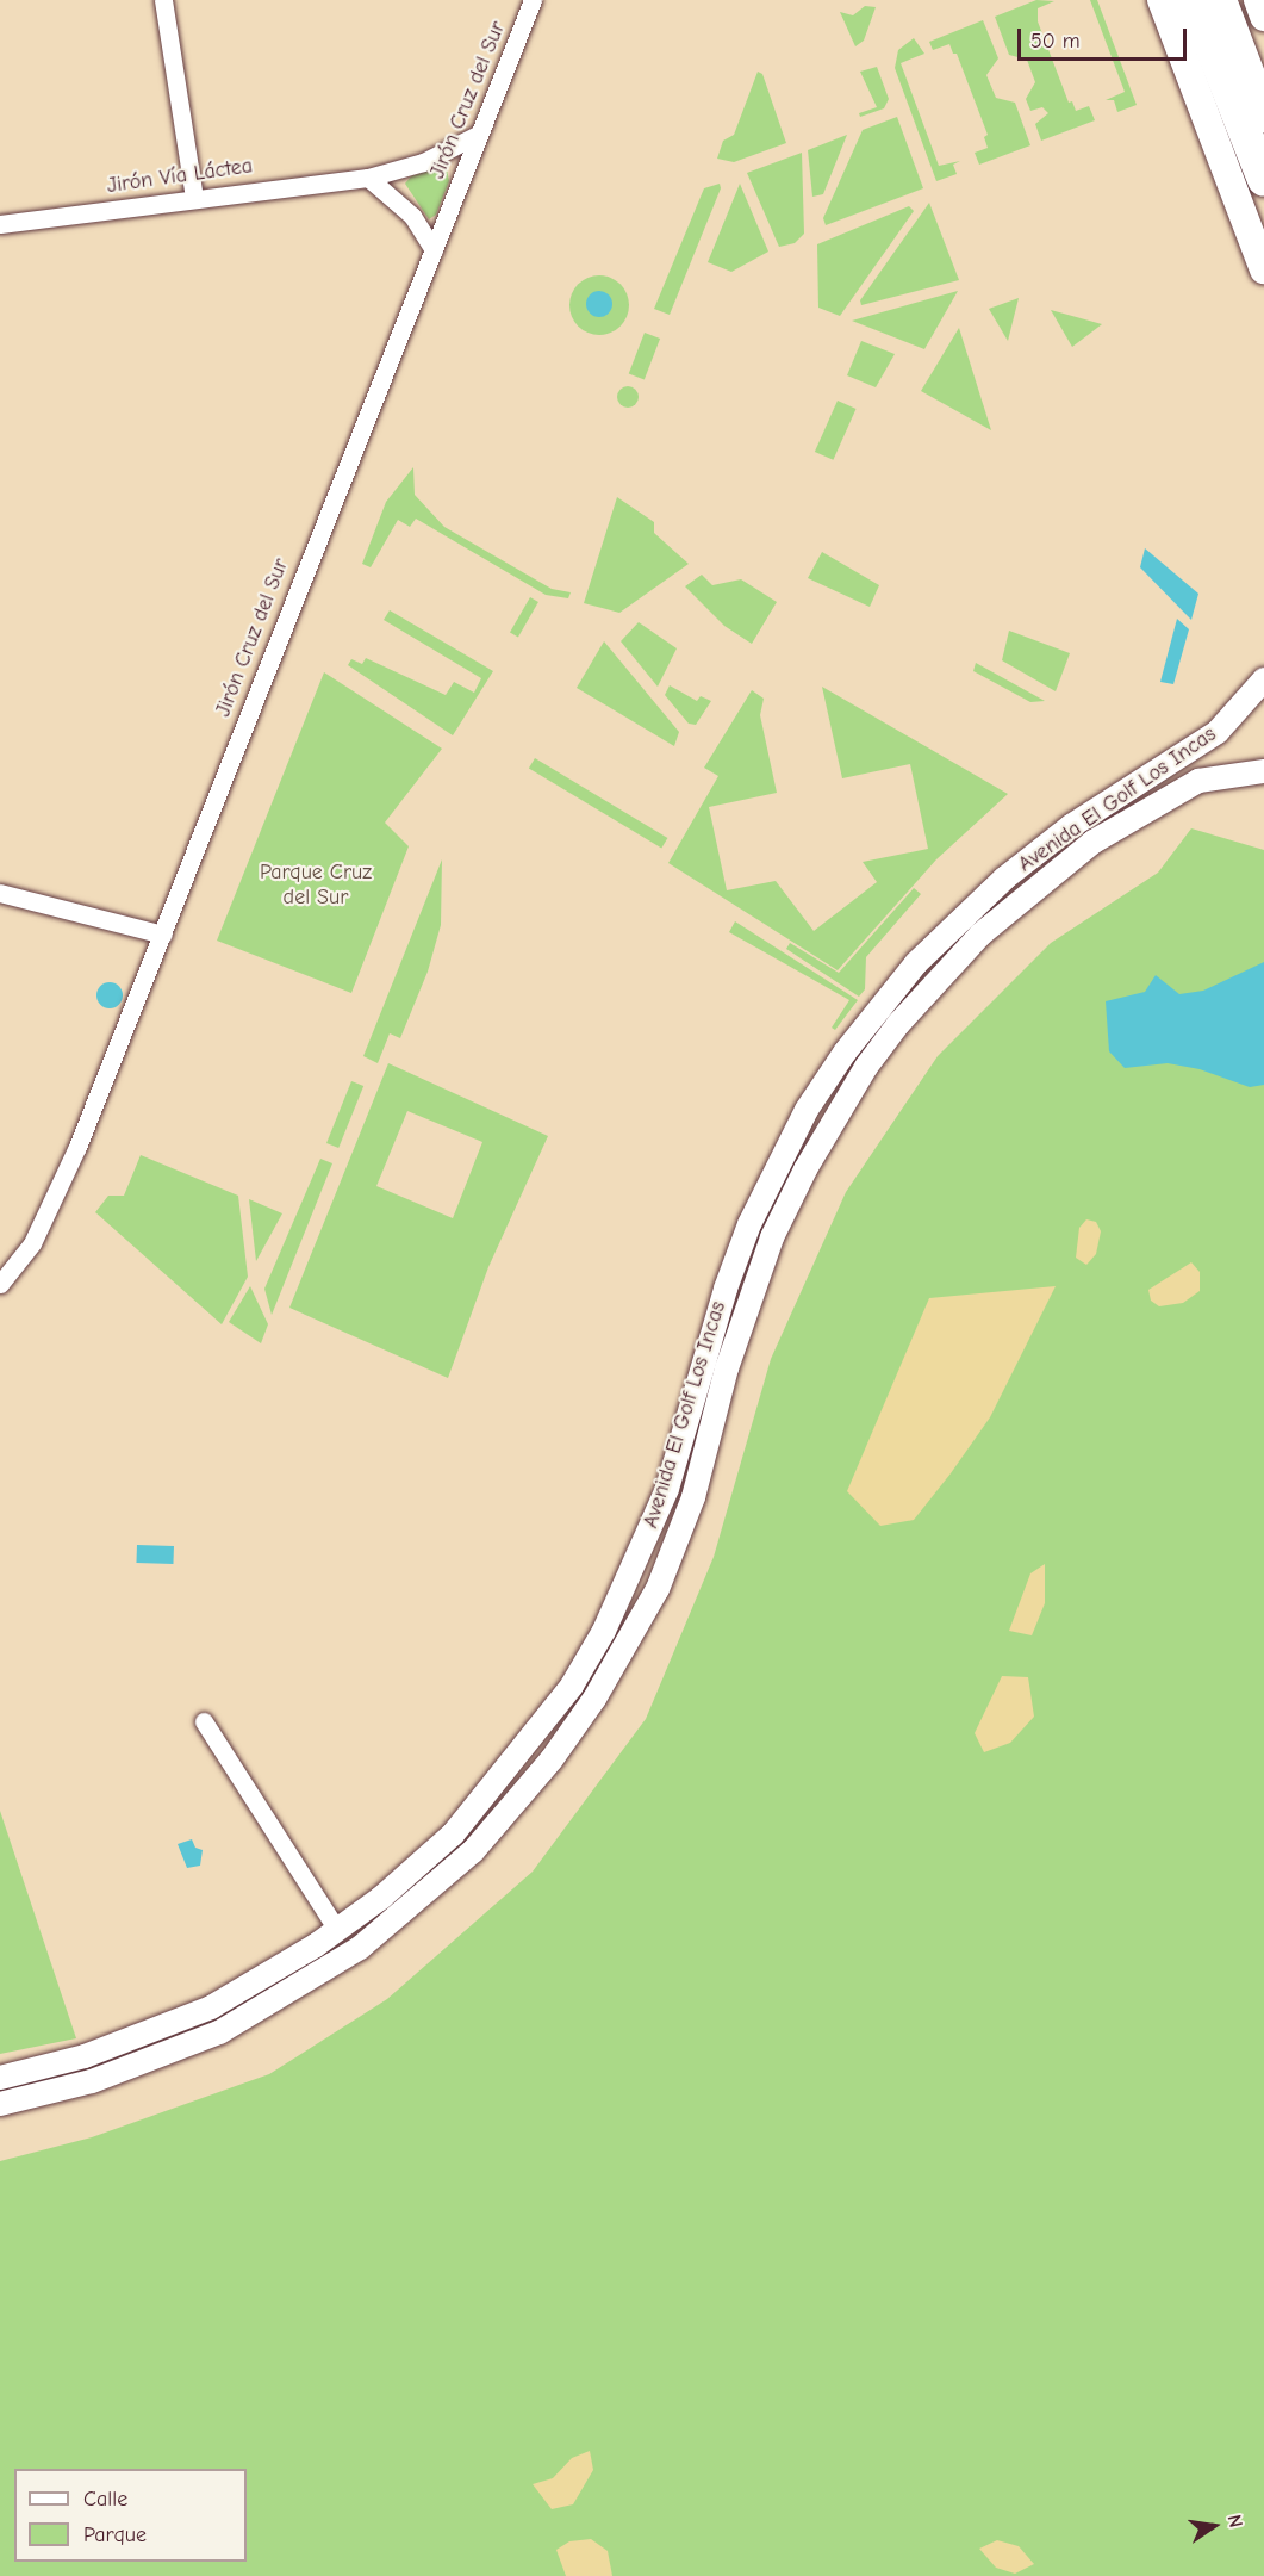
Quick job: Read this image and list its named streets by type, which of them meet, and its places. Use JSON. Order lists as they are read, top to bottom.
{
  "streets": {
    "street": ["Jirón Cruz del Sur", "Jirón Vía Láctea", "Avenida El Golf Los Incas"]
  },
  "crossings": [
    ["Jirón Cruz del Sur", "Jirón Vía Láctea"]
  ],
  "parks": ["Parque Cruz del Sur"],
  "legend": ["Calle", "Parque"],
  "scale_bar": "50 m",
  "north": "right"
}
